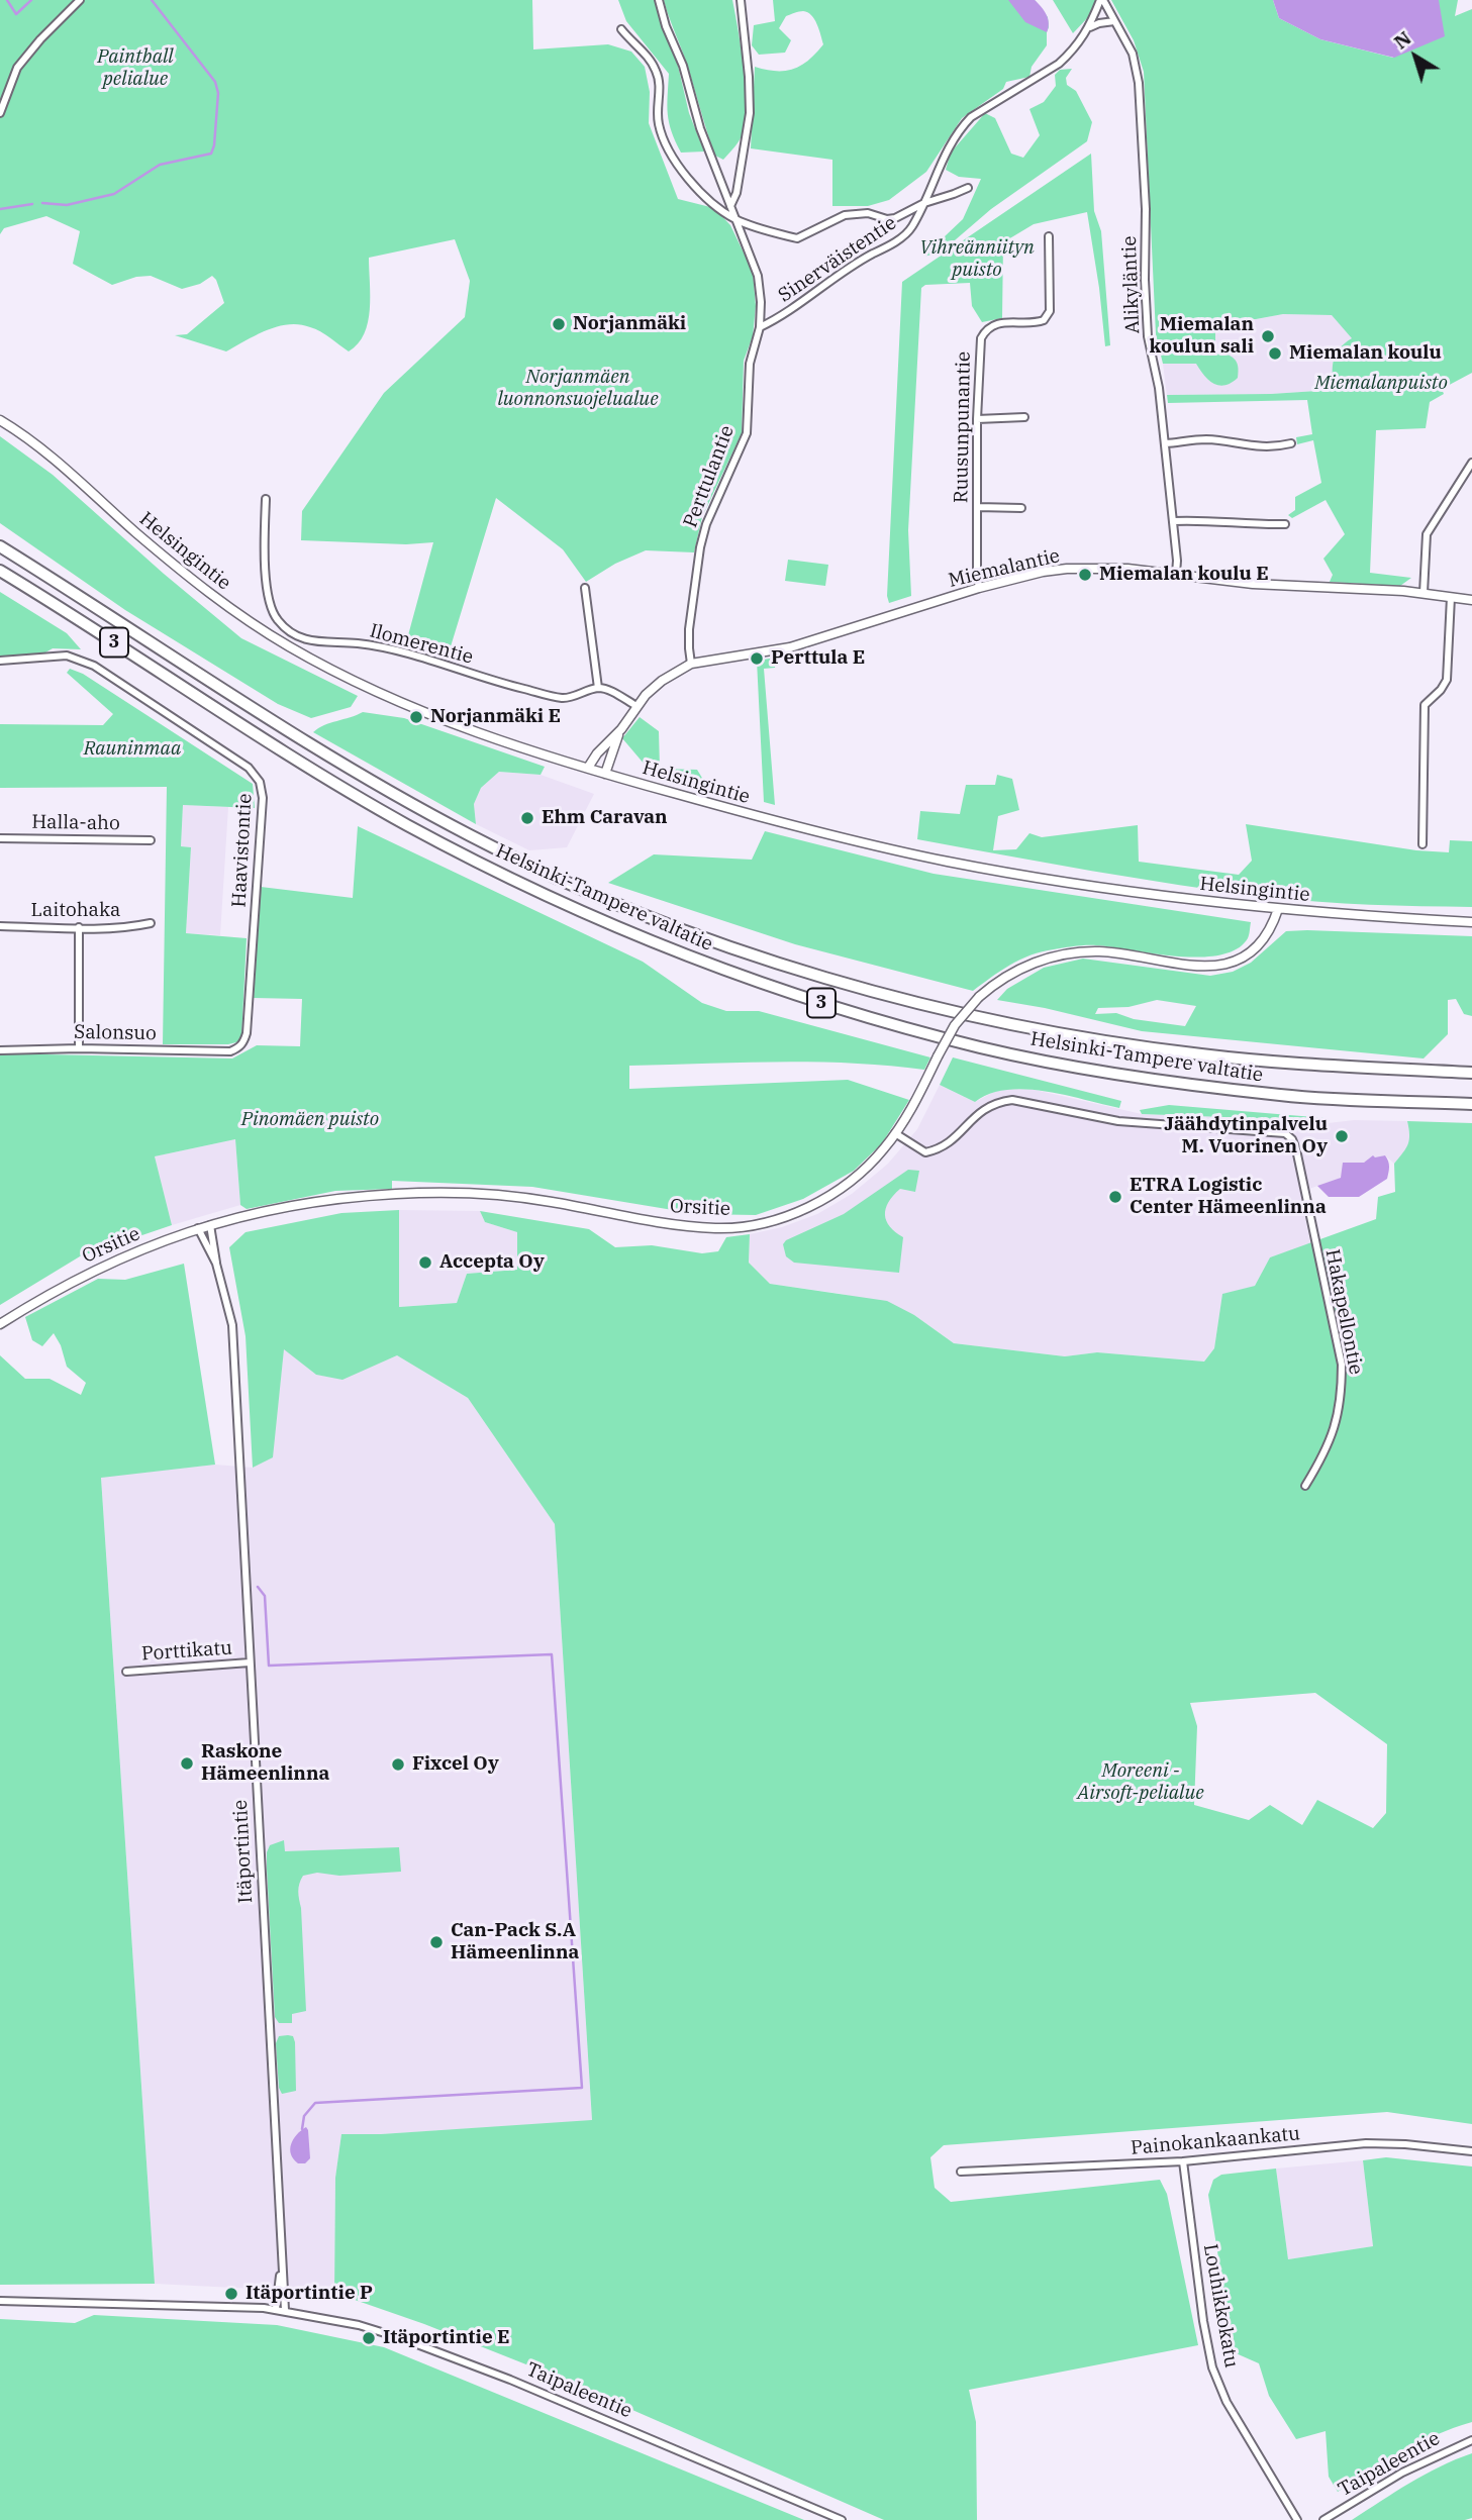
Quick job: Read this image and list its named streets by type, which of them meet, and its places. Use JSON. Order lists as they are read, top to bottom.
{
  "streets": {
    "highway": ["3", "Helsinki-Tampere valtatie"],
    "main road": ["Helsingintie", "Miemalantie", "Orsitie"],
    "street": [
      "Sinerväistentie",
      "Alikyläntie",
      "Ruusunpunantie",
      "Perttulantie",
      "Ilomerentie",
      "Halla-aho",
      "Haavistontie",
      "Laitohaka",
      "Salonsuo",
      "Hakapellontie",
      "Porttikatu",
      "Itäportintie",
      "Painokankaankatu",
      "Louhikkokatu",
      "Taipaleentie"
    ]
  },
  "crossings": [
    ["Sinerväistentie", "Alikyläntie"],
    ["Sinerväistentie", "Perttulantie"],
    ["Alikyläntie", "Miemalantie"],
    ["Ruusunpunantie", "Miemalantie"],
    ["Perttulantie", "Miemalantie"],
    ["Helsingintie", "Miemalantie"],
    ["Helsingintie", "Orsitie"],
    ["Haavistontie", "Salonsuo"],
    ["Orsitie", "Hakapellontie"],
    ["Orsitie", "Itäportintie"],
    ["Porttikatu", "Itäportintie"],
    ["Itäportintie", "Taipaleentie"],
    ["Painokankaankatu", "Louhikkokatu"]
  ],
  "parks": [
    "Paintball pelialue",
    "Vihreänniityn puisto",
    "Norjanmäen luonnonsuojelualue",
    "Miemalanpuisto",
    "Rauninmaa",
    "Pinomäen puisto",
    "Moreeni - Airsoft-pelialue"
  ],
  "places": [
    "Norjanmäki",
    "Miemalan koulun sali",
    "Miemalan koulu",
    "Miemalan koulu E",
    "Perttula E",
    "Norjanmäki E",
    "Ehm Caravan",
    "Jäähdytinpalvelu M. Vuorinen Oy",
    "ETRA Logistic Center Hämeenlinna",
    "Accepta Oy",
    "Raskone Hämeenlinna",
    "Fixcel Oy",
    "Can-Pack S.A Hämeenlinna",
    "Itäportintie P",
    "Itäportintie E"
  ],
  "north": "top left"
}
